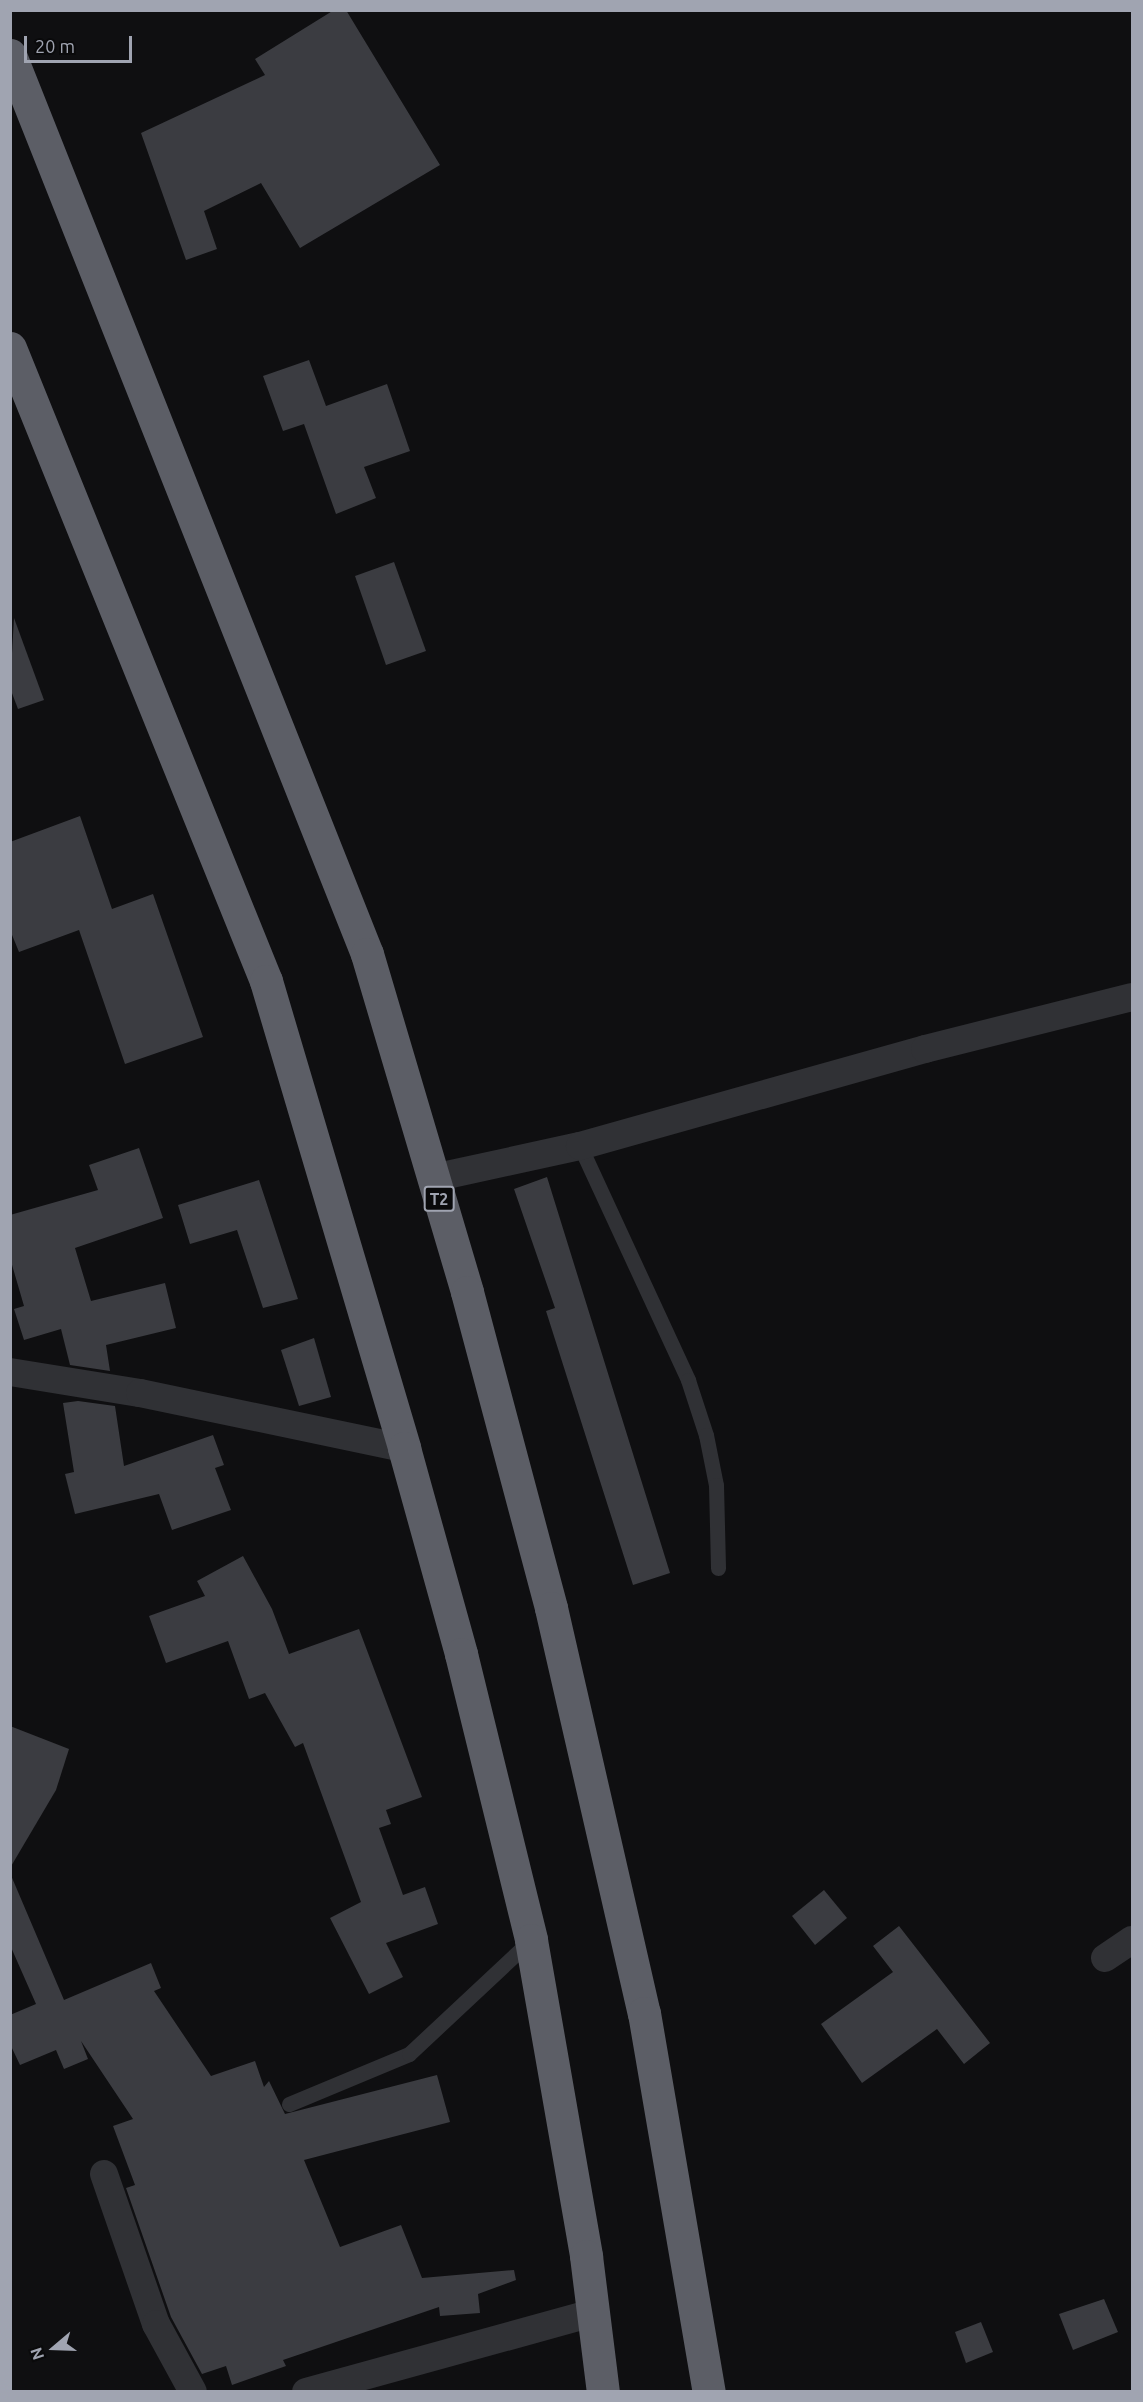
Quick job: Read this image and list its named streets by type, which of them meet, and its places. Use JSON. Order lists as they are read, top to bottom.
{
  "streets": {
    "highway": ["T2"]
  },
  "scale_bar": "20 m",
  "north": "left"
}
